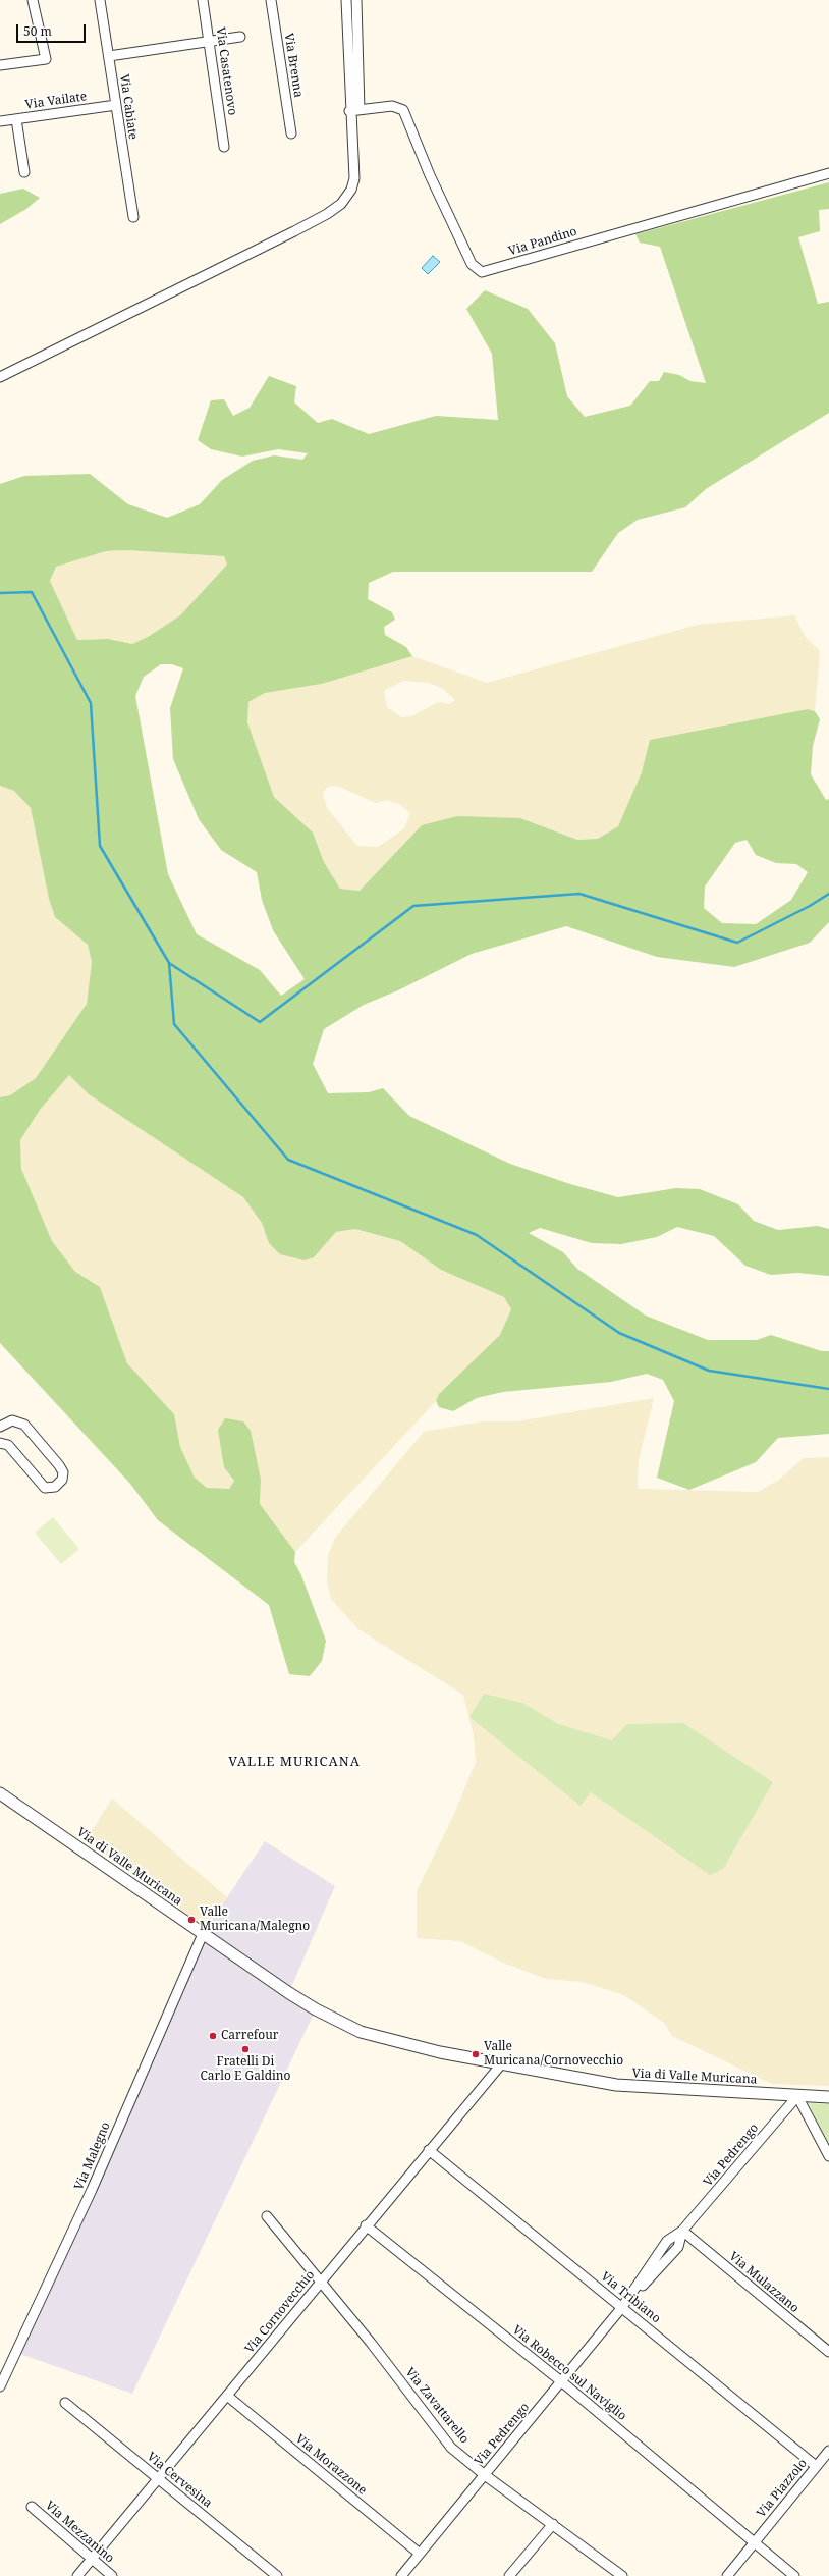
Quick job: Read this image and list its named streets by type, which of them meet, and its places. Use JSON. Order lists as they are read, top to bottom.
{
  "streets": {
    "street": [
      "Via Brenna",
      "Via Casatenovo",
      "Via Vailate",
      "Via Cabiate",
      "Via Pandino",
      "Via di Valle Muricana",
      "Via Pedrengo",
      "Via Malegno",
      "Via Mulazzano",
      "Via Tribiano",
      "Via Cornovecchio",
      "Via Robecco sul Naviglio",
      "Via Zavattarello",
      "Via Morazzone",
      "Via Cervesina",
      "Via Piazzolo",
      "Via Mezzanino"
    ]
  },
  "crossings": [
    ["Via Vailate", "Via Cabiate"],
    ["Via di Valle Muricana", "Via Pedrengo"],
    ["Via di Valle Muricana", "Via Malegno"],
    ["Via di Valle Muricana", "Via Cornovecchio"],
    ["Via Pedrengo", "Via Mulazzano"],
    ["Via Pedrengo", "Via Tribiano"],
    ["Via Pedrengo", "Via Robecco sul Naviglio"],
    ["Via Pedrengo", "Via Zavattarello"],
    ["Via Pedrengo", "Via Morazzone"],
    ["Via Tribiano", "Via Cornovecchio"],
    ["Via Tribiano", "Via Piazzolo"],
    ["Via Cornovecchio", "Via Robecco sul Naviglio"],
    ["Via Cornovecchio", "Via Zavattarello"],
    ["Via Cornovecchio", "Via Morazzone"],
    ["Via Cornovecchio", "Via Cervesina"],
    ["Via Cornovecchio", "Via Mezzanino"],
    ["Via Robecco sul Naviglio", "Via Piazzolo"]
  ],
  "districts": ["VALLE MURICANA"],
  "places": [
    "Valle Muricana/Malegno",
    "Carrefour",
    "Fratelli Di Carlo E Galdino",
    "Valle Muricana/Cornovecchio"
  ],
  "scale_bar": "50 m"
}
